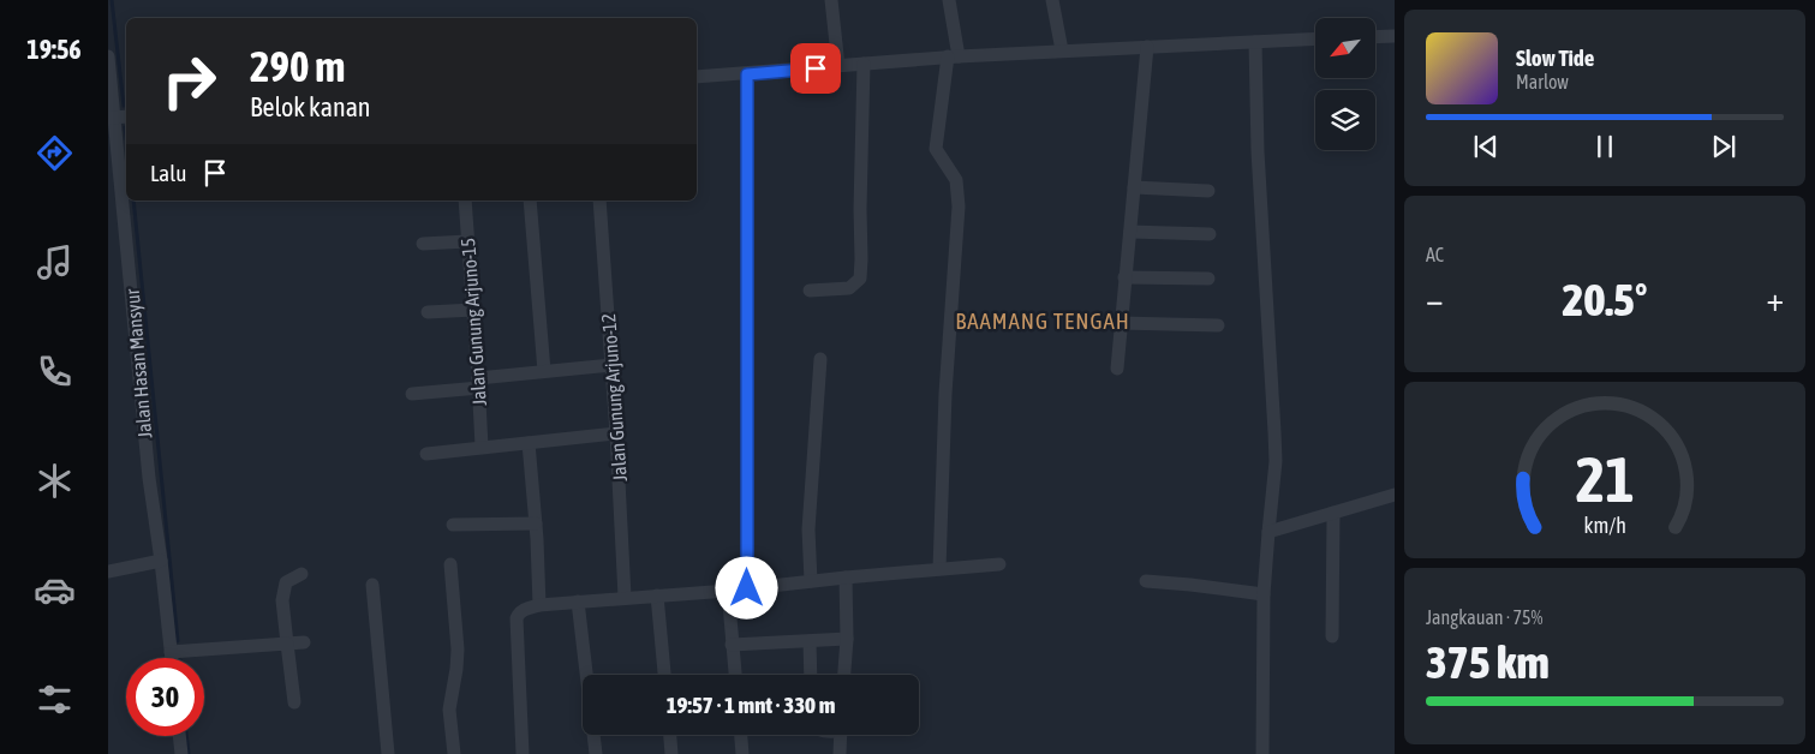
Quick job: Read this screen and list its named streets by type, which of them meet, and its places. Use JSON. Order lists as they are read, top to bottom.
{
  "streets": {
    "street": ["Jalan Gunung Arjuno-15", "Jalan Hasan Mansyur", "Jalan Gunung Arjuno-12"]
  },
  "districts": ["BAAMANG TENGAH"],
  "north": "bottom left",
  "page": {
    "tabs": "19:56",
    "turn": ["290 m", "Belok kanan"],
    "song": ["Slow Tide", "Marlow"],
    "then": "Lalu",
    "tile": [
      "AC",
      ["Jangkauan · 75%", "375 km"]
    ],
    "heat": ["−", "20.5°", "+"],
    "limit": "30",
    "trip": "19:57 · 1 mnt · 330 m",
    "gauge": ["21", "km/h"]
  }
}
